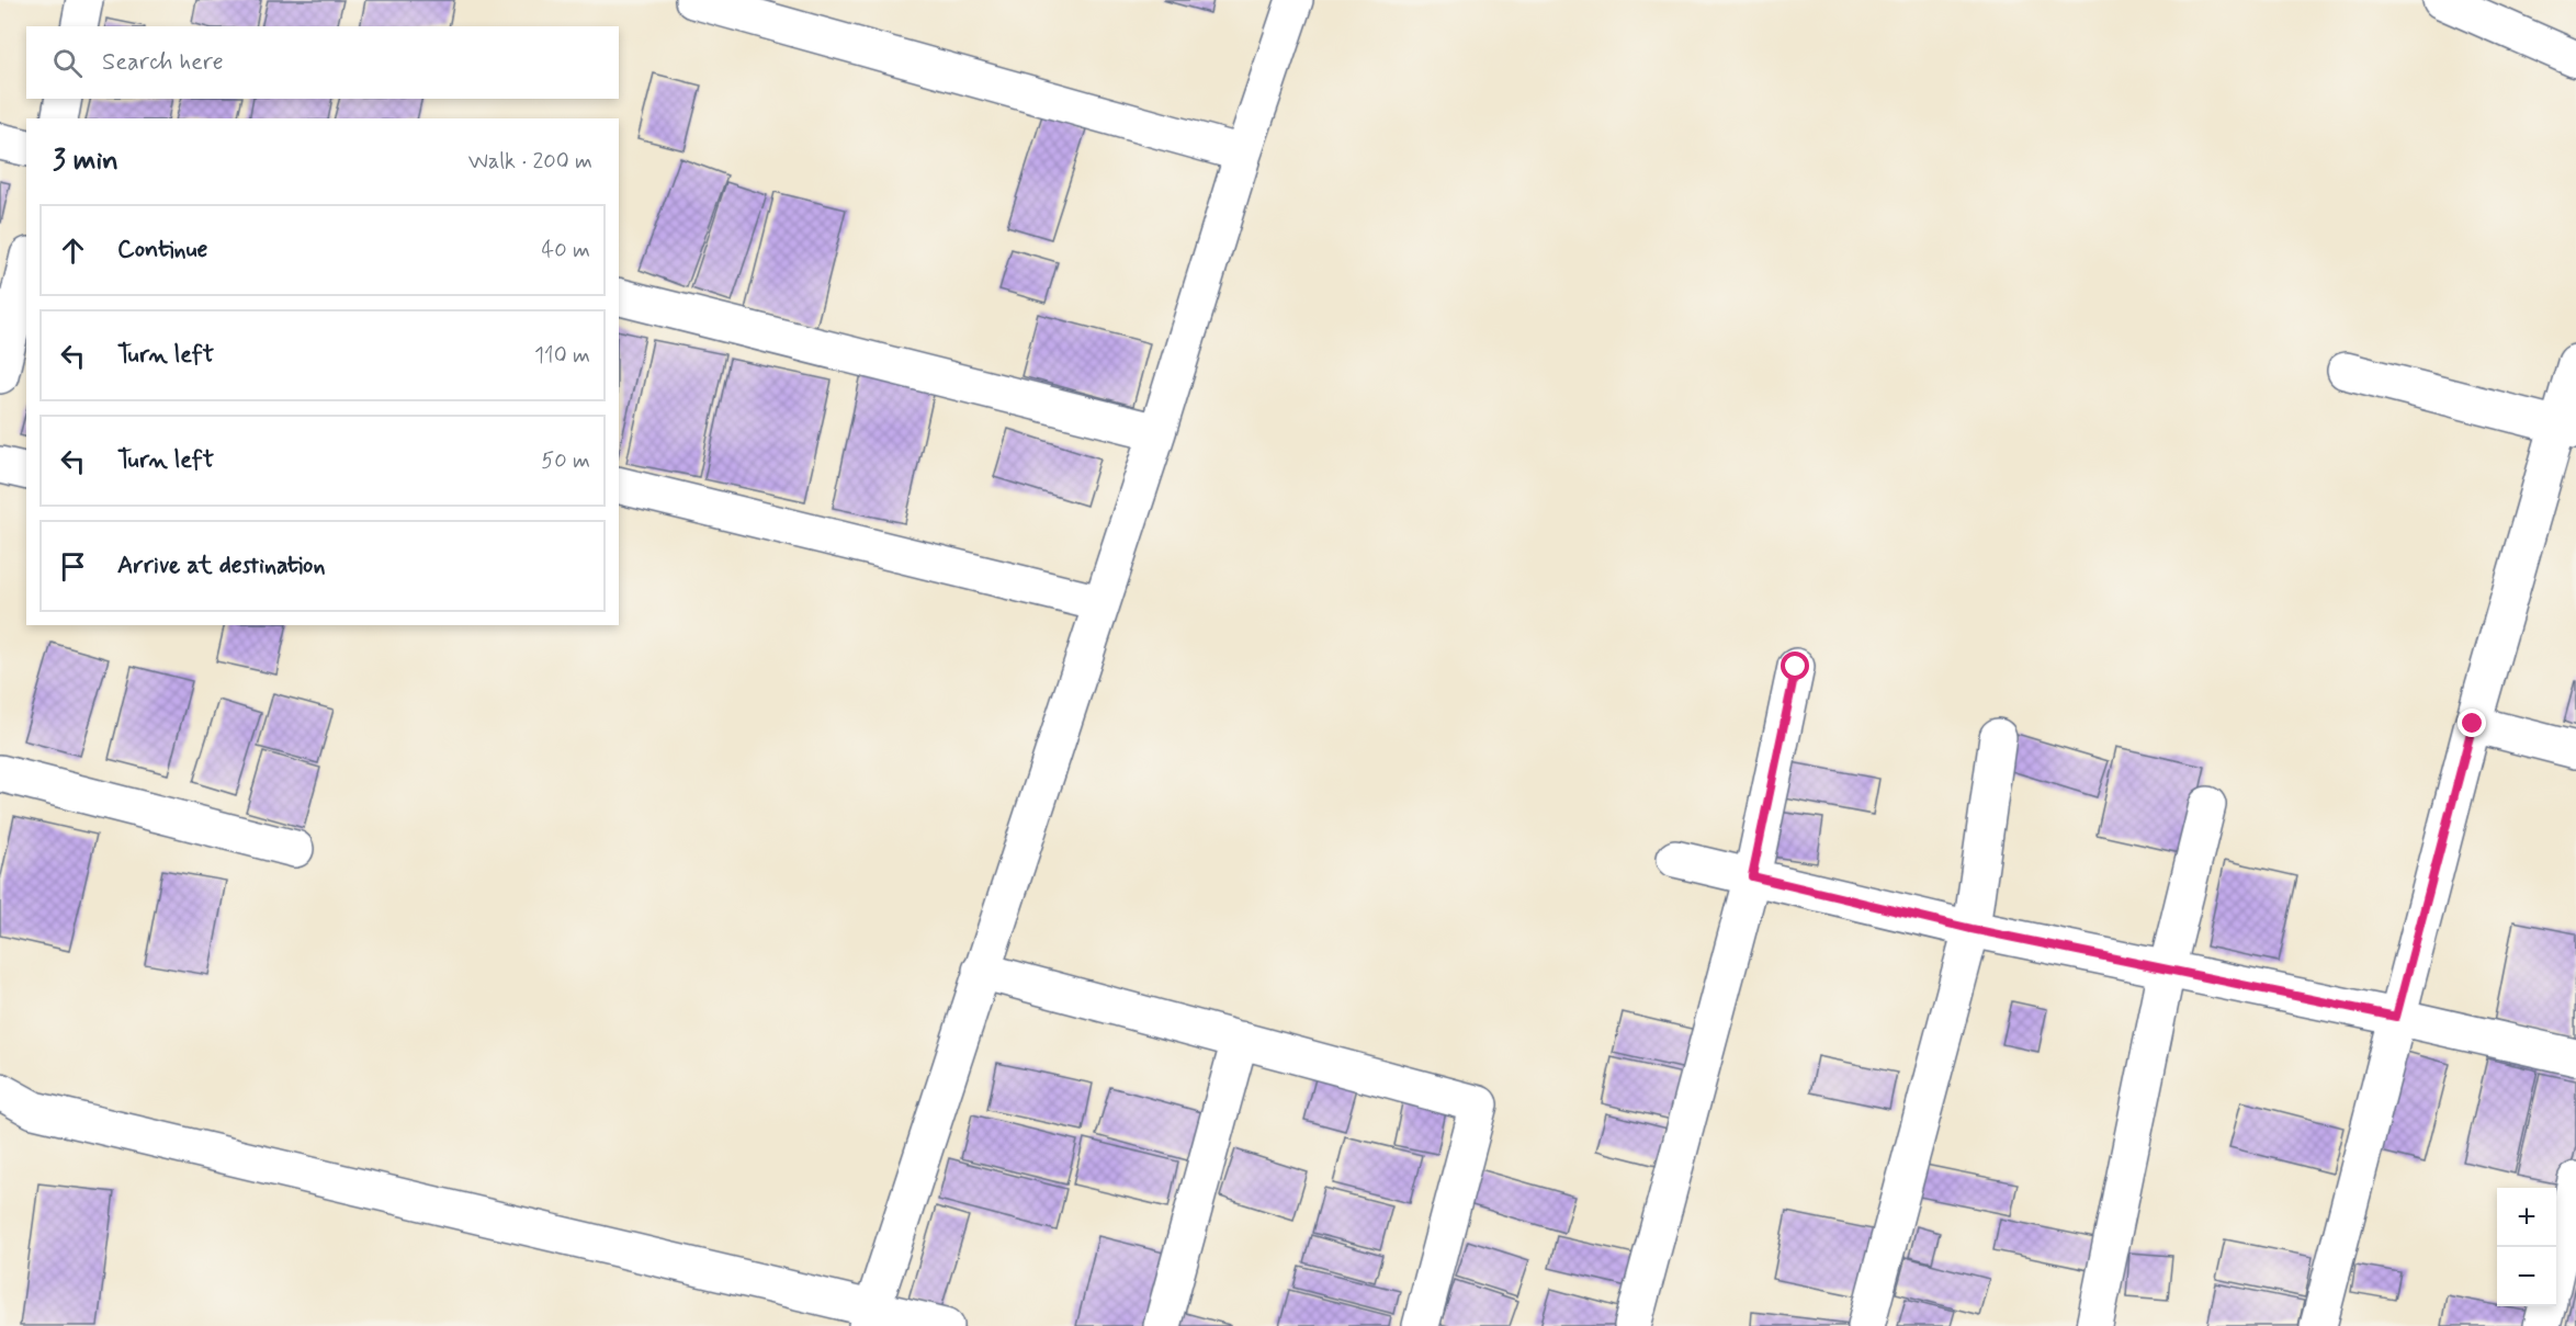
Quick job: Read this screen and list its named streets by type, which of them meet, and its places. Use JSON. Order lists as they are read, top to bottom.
{
  "page": {
    "search": "Search here",
    "heading": ["3 min", "Walk · 200 m"],
    "list": [
      ["Continue", "40 m"],
      ["Turn left", "110 m"],
      ["Turn left", "50 m"],
      "Arrive at destination"
    ],
    "map_buttons": ["+", "−"]
  }
}
